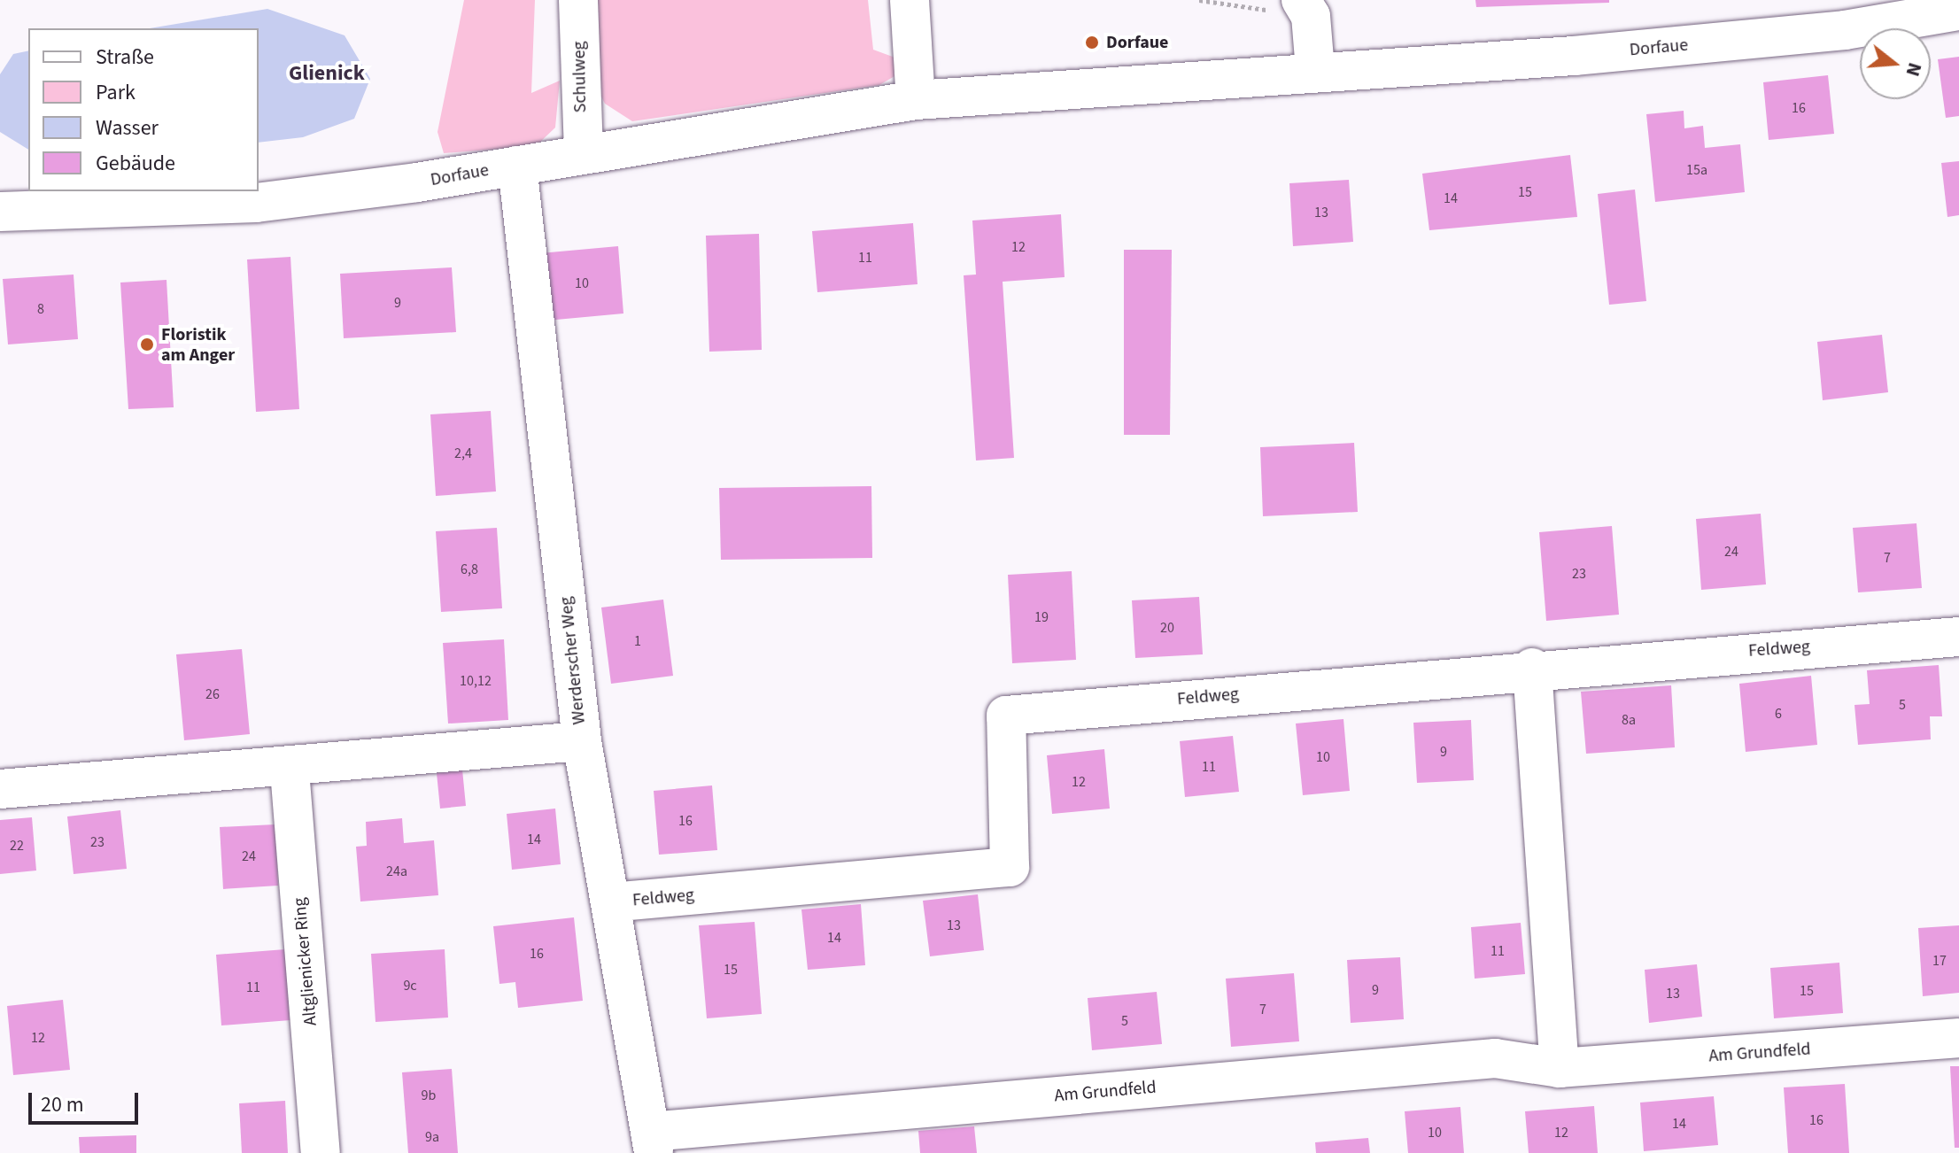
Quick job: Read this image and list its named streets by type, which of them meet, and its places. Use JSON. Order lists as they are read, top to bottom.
{
  "streets": {
    "street": [
      "Dorfaue",
      "Schulweg",
      "Feldweg",
      "Werderscher Weg",
      "Altglienicker Ring",
      "Am Grundfeld"
    ]
  },
  "crossings": [
    ["Dorfaue", "Schulweg"],
    ["Dorfaue", "Werderscher Weg"],
    ["Feldweg", "Werderscher Weg"],
    ["Werderscher Weg", "Am Grundfeld"]
  ],
  "districts": ["Glienick"],
  "places": ["Dorfaue", "Floristik am Anger"],
  "house_numbers": [
    "16",
    "15a",
    "15",
    "14",
    "13",
    "12",
    "11",
    "10",
    "9",
    "8",
    "2,4",
    "24",
    "7",
    "6,8",
    "23",
    "19",
    "20",
    "1",
    "10,12",
    "26",
    "5",
    "6",
    "8a",
    "9",
    "10",
    "11",
    "12",
    "16",
    "14",
    "23",
    "22",
    "24",
    "24a",
    "13",
    "14",
    "11",
    "16",
    "17",
    "15",
    "9c",
    "11",
    "9",
    "15",
    "13",
    "7",
    "5",
    "12",
    "9b",
    "16",
    "14",
    "10",
    "12",
    "9a"
  ],
  "legend": [
    "Straße",
    "Park",
    "Wasser",
    "Gebäude"
  ],
  "scale_bar": "20 m",
  "north": "right"
}
